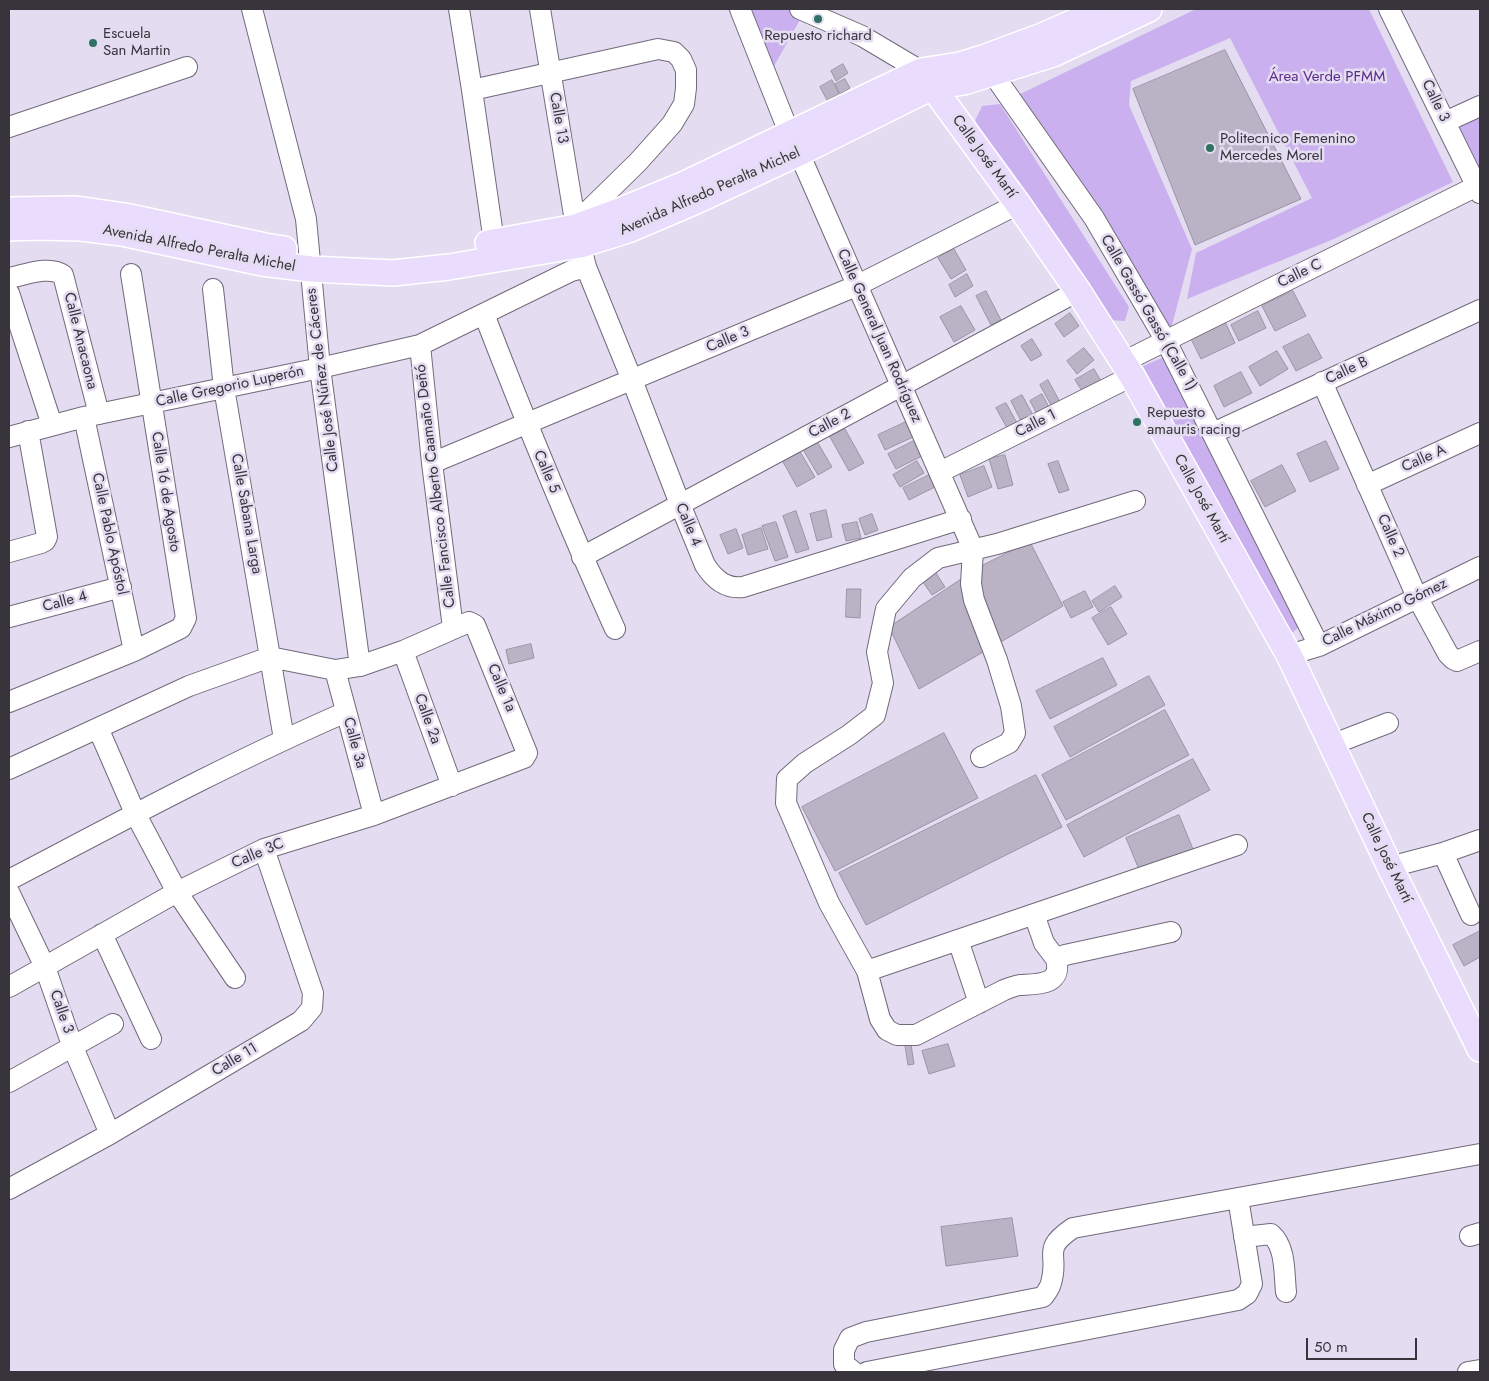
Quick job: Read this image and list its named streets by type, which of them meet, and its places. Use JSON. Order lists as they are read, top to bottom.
{
  "streets": {
    "main road": ["Calle José Martí", "Avenida Alfredo Peralta Michel"],
    "street": [
      "Calle 3",
      "Calle 13",
      "Calle C",
      "Calle Gassó Gassó (Calle 1)",
      "Calle General Juan Rodríguez",
      "Calle Anacaona",
      "Calle B",
      "Calle José Núñez de Cáceres",
      "Calle Gregorio Luperón",
      "Calle 2",
      "Calle 1",
      "Calle A",
      "Calle 5",
      "Calle Fancisco Alberto Caamaño Deñó",
      "Calle 16 de Agosto",
      "Calle Sabana Larga",
      "Calle 4",
      "Calle Pablo Apóstol",
      "Calle Máximo Gómez",
      "Calle 1a",
      "Calle 2a",
      "Calle 3a",
      "Calle 3C",
      "Calle 11"
    ]
  },
  "crossings": [
    ["Calle 3", "Calle José Martí"],
    ["Calle 3", "Calle C"],
    ["Calle 3", "Calle General Juan Rodríguez"],
    ["Calle 3", "Calle 5"],
    ["Calle 3", "Calle Fancisco Alberto Caamaño Deñó"],
    ["Calle 3", "Calle 4"],
    ["Calle 3", "Calle 3C"],
    ["Calle 3", "Calle 11"],
    ["Calle 13", "Avenida Alfredo Peralta Michel"],
    ["Calle 13", "Calle Gregorio Luperón"],
    ["Calle 13", "Calle 4"],
    ["Calle José Martí", "Avenida Alfredo Peralta Michel"],
    ["Calle José Martí", "Calle C"],
    ["Calle José Martí", "Calle 2"],
    ["Calle José Martí", "Calle 1"],
    ["Calle José Martí", "Calle Máximo Gómez"],
    ["Avenida Alfredo Peralta Michel", "Calle Gassó Gassó (Calle 1)"],
    ["Avenida Alfredo Peralta Michel", "Calle General Juan Rodríguez"],
    ["Avenida Alfredo Peralta Michel", "Calle José Núñez de Cáceres"],
    ["Avenida Alfredo Peralta Michel", "Calle Gregorio Luperón"],
    ["Avenida Alfredo Peralta Michel", "Calle 4"],
    ["Calle C", "Calle Gassó Gassó (Calle 1)"],
    ["Calle C", "Calle 1"],
    ["Calle Gassó Gassó (Calle 1)", "Calle B"],
    ["Calle Gassó Gassó (Calle 1)", "Calle Máximo Gómez"],
    ["Calle General Juan Rodríguez", "Calle 2"],
    ["Calle General Juan Rodríguez", "Calle 1"],
    ["Calle General Juan Rodríguez", "Calle 4"],
    ["Calle Anacaona", "Calle Gregorio Luperón"],
    ["Calle Anacaona", "Calle Pablo Apóstol"],
    ["Calle B", "Calle 2"],
    ["Calle José Núñez de Cáceres", "Calle Gregorio Luperón"],
    ["Calle José Núñez de Cáceres", "Calle Fancisco Alberto Caamaño Deñó"],
    ["Calle Gregorio Luperón", "Calle 5"],
    ["Calle Gregorio Luperón", "Calle Fancisco Alberto Caamaño Deñó"],
    ["Calle Gregorio Luperón", "Calle 16 de Agosto"],
    ["Calle Gregorio Luperón", "Calle Sabana Larga"],
    ["Calle Gregorio Luperón", "Calle 4"],
    ["Calle Gregorio Luperón", "Calle Pablo Apóstol"],
    ["Calle 2", "Calle A"],
    ["Calle 2", "Calle 5"],
    ["Calle 2", "Calle 4"],
    ["Calle 2", "Calle Máximo Gómez"],
    ["Calle Fancisco Alberto Caamaño Deñó", "Calle Sabana Larga"],
    ["Calle Fancisco Alberto Caamaño Deñó", "Calle 1a"],
    ["Calle Fancisco Alberto Caamaño Deñó", "Calle 2a"],
    ["Calle Fancisco Alberto Caamaño Deñó", "Calle 3a"],
    ["Calle 16 de Agosto", "Calle Pablo Apóstol"],
    ["Calle 4", "Calle Pablo Apóstol"],
    ["Calle 1a", "Calle 3C"],
    ["Calle 2a", "Calle 3C"],
    ["Calle 3a", "Calle 3C"],
    ["Calle 3C", "Calle 11"]
  ],
  "parks": ["Área Verde PFMM"],
  "places": [
    "Repuesto richard",
    "Escuela San Martin",
    "Politecnico Femenino Mercedes Morel",
    "Repuesto amauris racing"
  ],
  "scale_bar": "50 m"
}
